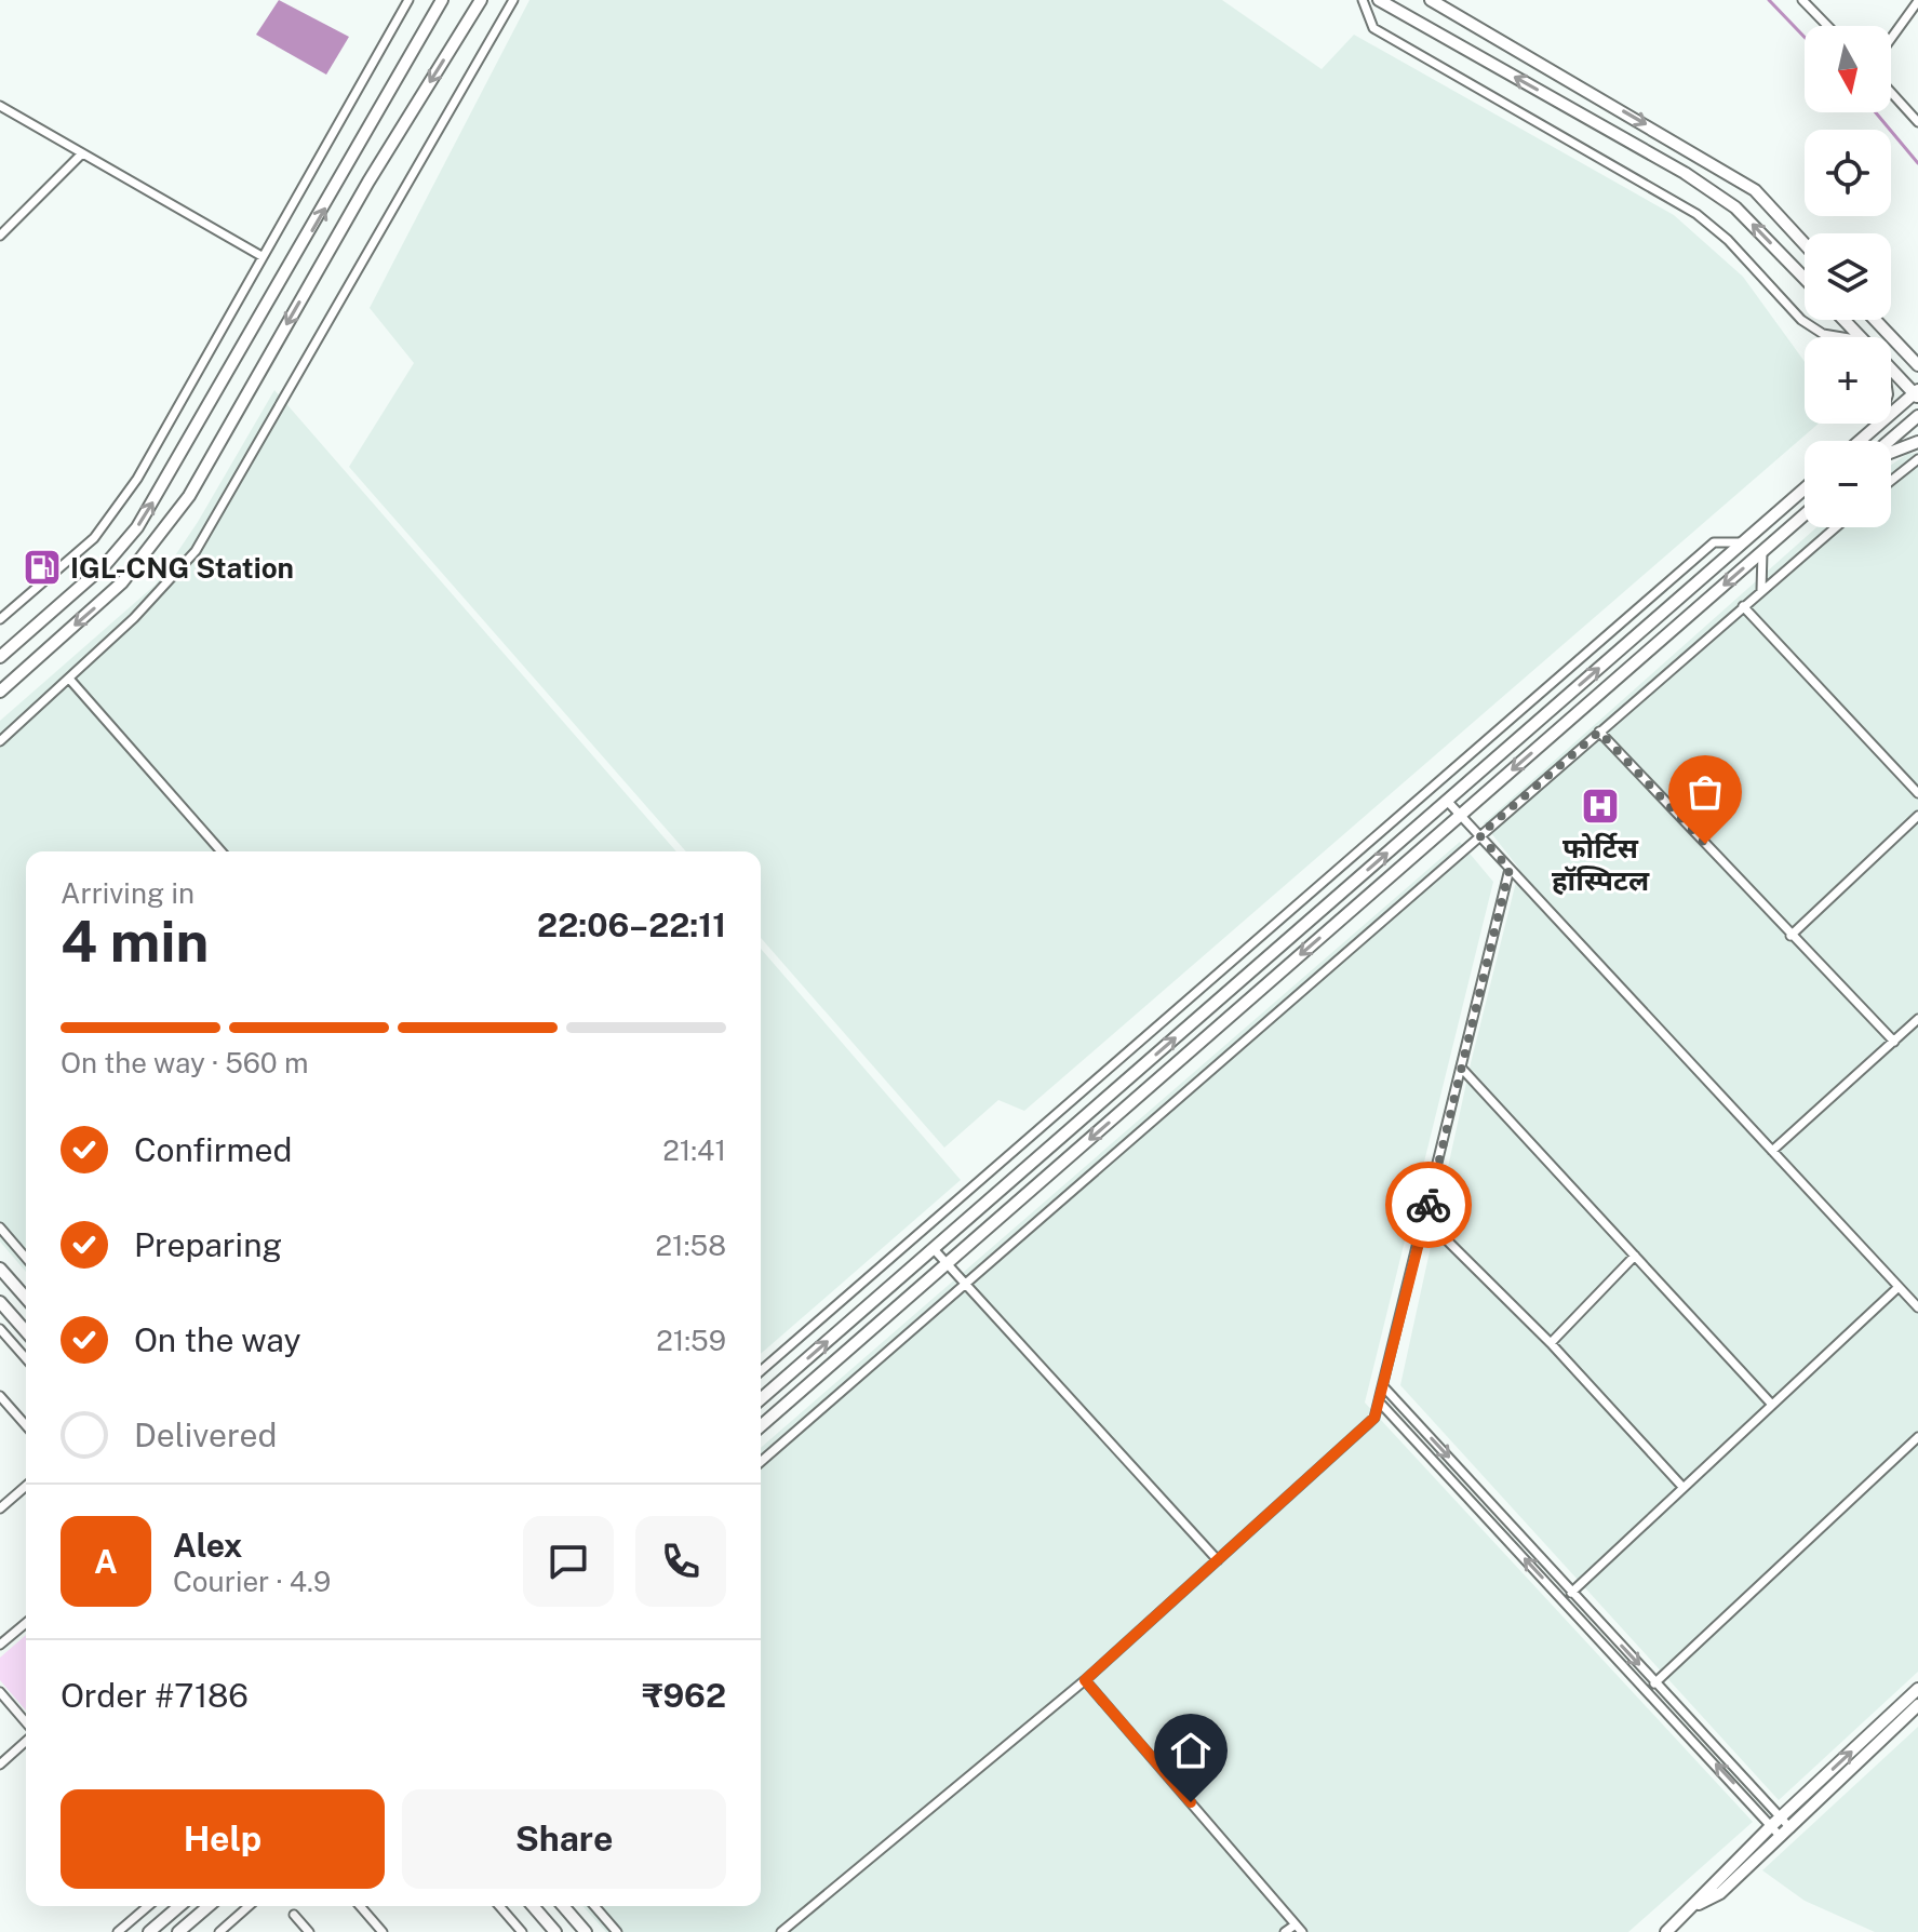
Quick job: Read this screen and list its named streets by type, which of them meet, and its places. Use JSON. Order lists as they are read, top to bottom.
{
  "places": {
    "fuel station": ["IGL-CNG Station"],
    "hospital": ["फोर्टिस हॉस्पिटल"]
  },
  "north": "bottom",
  "page": {
    "map_buttons": ["+", "−"],
    "heading": ["4 min", "Arriving in", "22:06–22:11"],
    "panel": [
      "Alex",
      "Courier · 4.9",
      "Order #7186",
      "₹962"
    ],
    "bar": "On the way · 560 m",
    "list": [
      ["Confirmed", "21:41"],
      ["Preparing", "21:58"],
      ["On the way", "21:59"],
      "Delivered"
    ],
    "round": "A",
    "buttons": ["Help", "Share"]
  }
}
